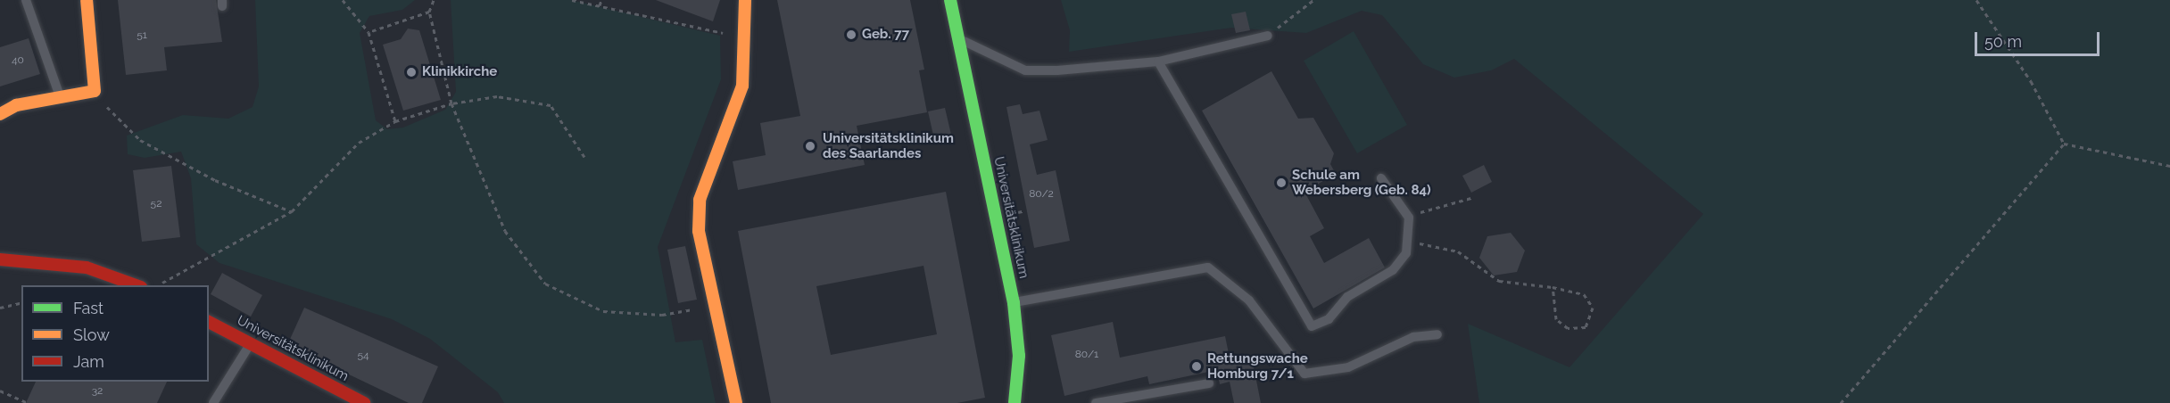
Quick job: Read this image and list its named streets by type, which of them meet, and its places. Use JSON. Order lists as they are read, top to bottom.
{
  "streets": {
    "street": ["Universitätsklinikum"]
  },
  "places": [
    "Geb. 77",
    "Klinikkirche",
    "Universitätsklinikum des Saarlandes",
    "Schule am Webersberg (Geb. 84)",
    "Rettungswache Homburg 7/1"
  ],
  "house_numbers": [
    "51",
    "40",
    "80/2",
    "52",
    "80/1",
    "54",
    "32"
  ],
  "legend": ["Fast", "Slow", "Jam"],
  "scale_bar": "50 m"
}
